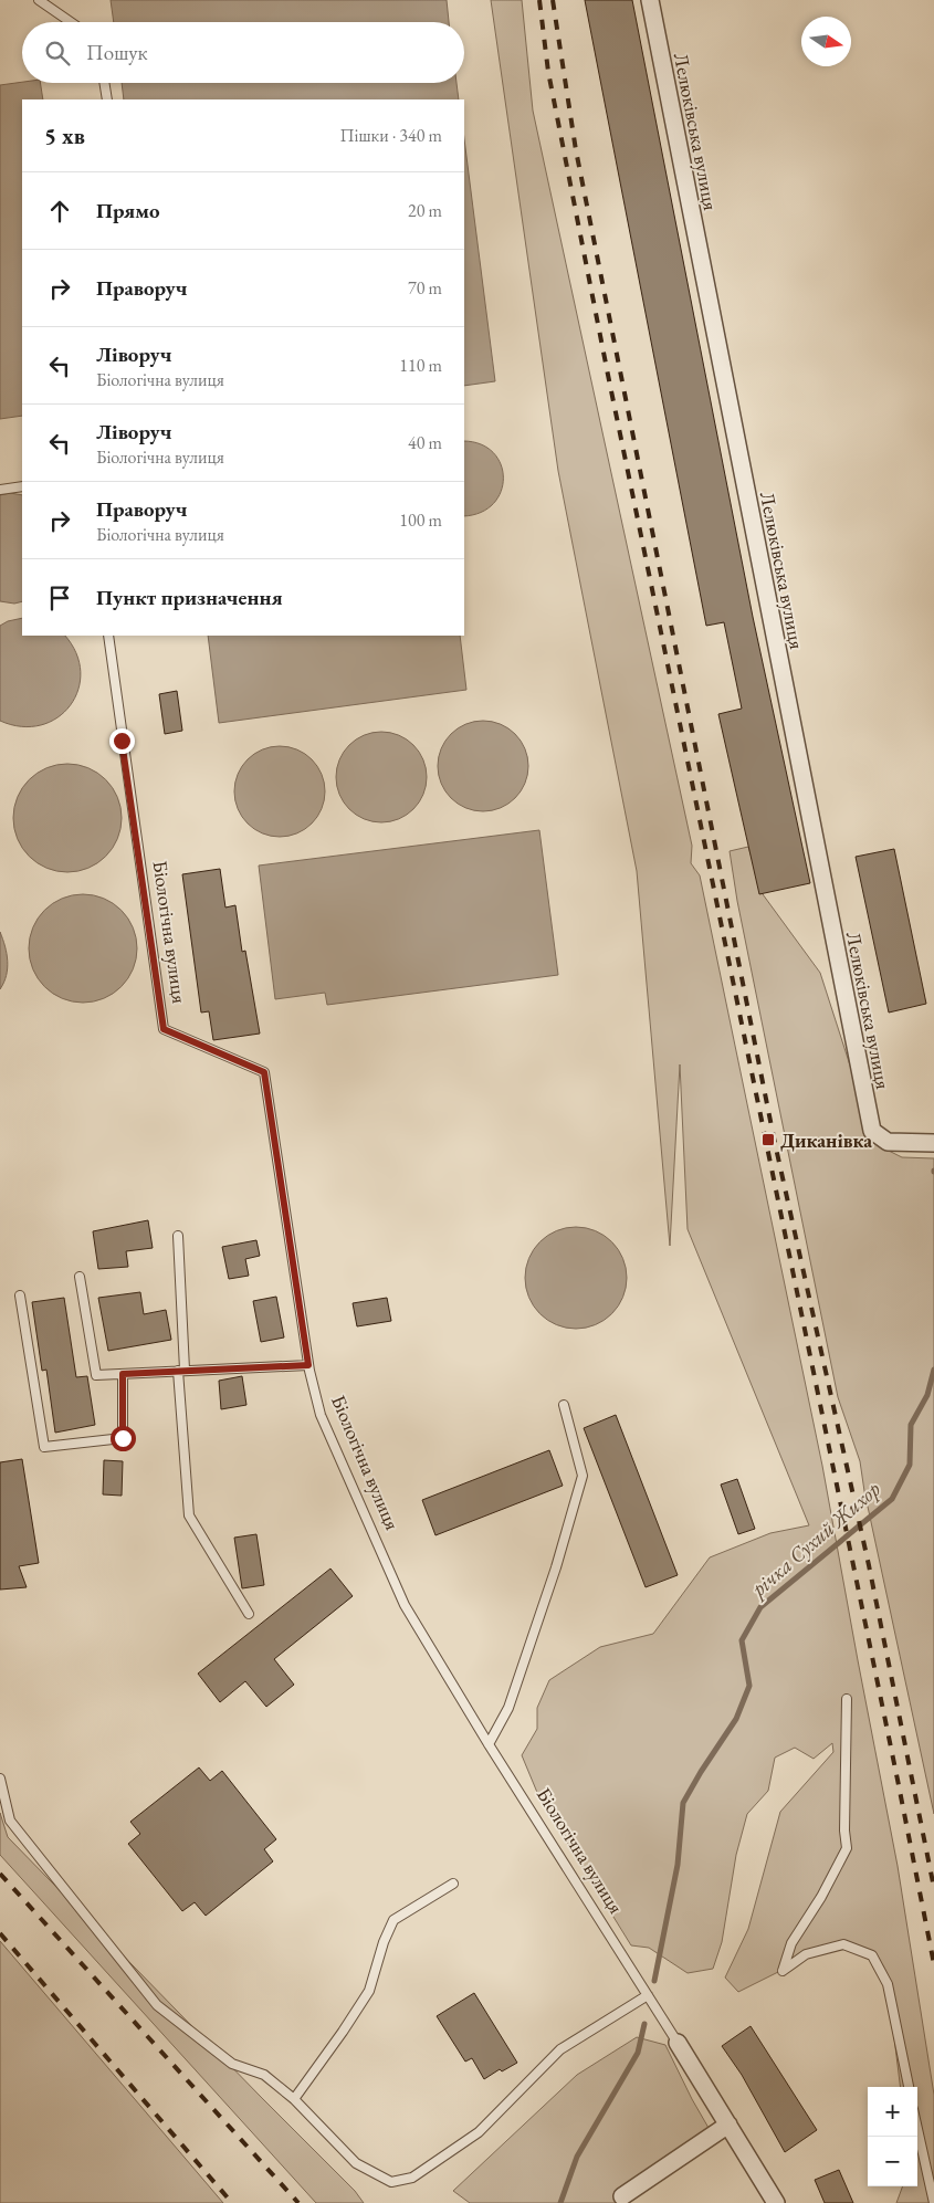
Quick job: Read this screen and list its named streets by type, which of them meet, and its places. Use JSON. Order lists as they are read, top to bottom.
{
  "streets": {
    "street": ["Лелюківська вулиця", "Біологічна вулиця"]
  },
  "water": ["річка Сухий Жихор"],
  "places": {
    "transit": ["Диканівка"]
  },
  "north": "right",
  "page": {
    "search": "Пошук",
    "heading": ["5 хв", "Пішки · 340 m"],
    "list": [
      ["Прямо", "20 m"],
      ["Праворуч", "70 m"],
      ["Ліворуч", "Біологічна вулиця", "110 m"],
      ["Ліворуч", "Біологічна вулиця", "40 m"],
      ["Праворуч", "Біологічна вулиця", "100 m"],
      "Пункт призначення"
    ],
    "map_buttons": ["+", "−"]
  }
}
